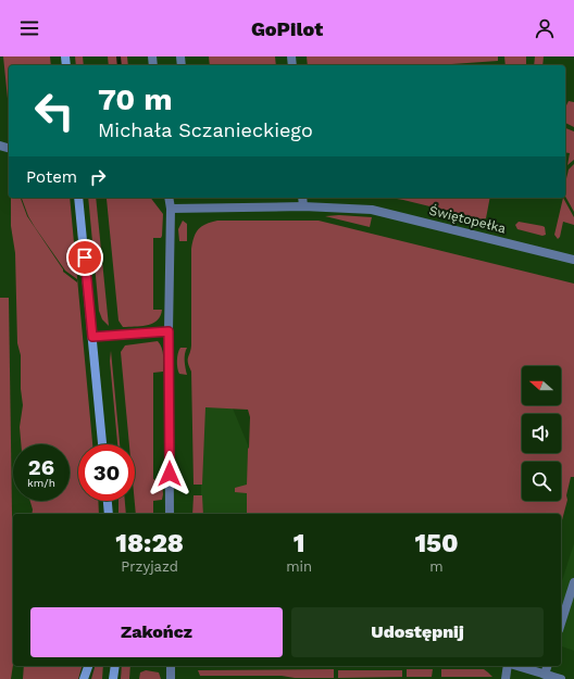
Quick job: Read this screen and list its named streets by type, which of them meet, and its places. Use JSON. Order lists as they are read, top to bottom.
{
  "streets": {
    "street": ["Świętopełka"]
  },
  "north": "left",
  "page": {
    "header": "GoPilot",
    "turn": ["70 m", "Michała Sczanieckiego"],
    "then": "Potem",
    "speed": "26 km/h",
    "limit": "30",
    "eta": [
      "18:28",
      "Przyjazd",
      "1",
      "min",
      "150",
      "m"
    ],
    "buttons": ["Zakończ", "Udostępnij"]
  }
}
